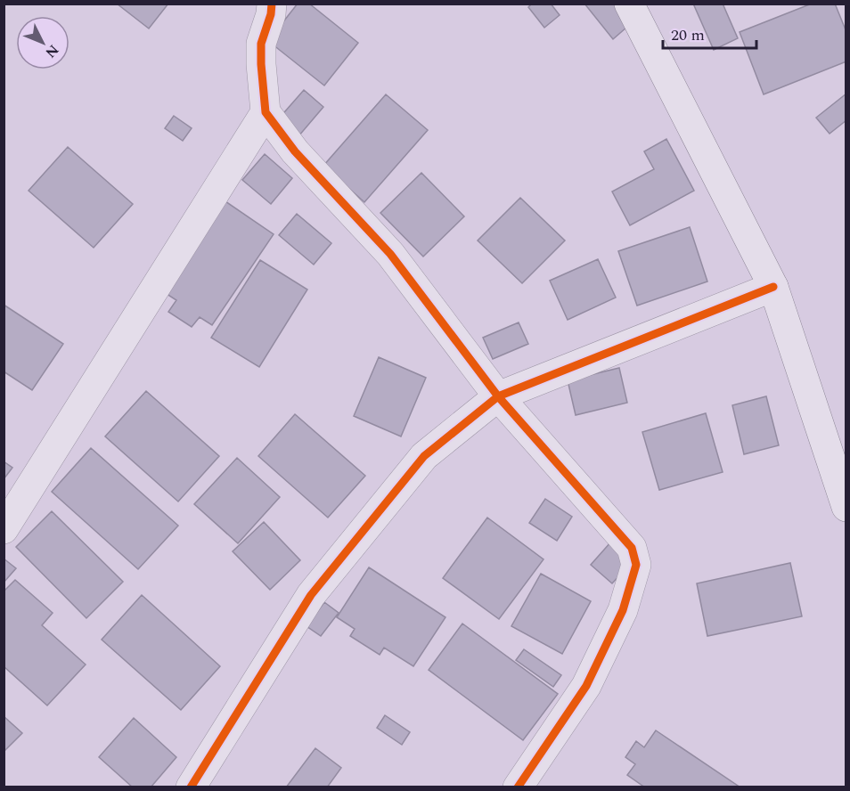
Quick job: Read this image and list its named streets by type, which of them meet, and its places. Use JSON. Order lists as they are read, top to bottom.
{
  "scale_bar": "20 m",
  "north": "bottom right"
}
